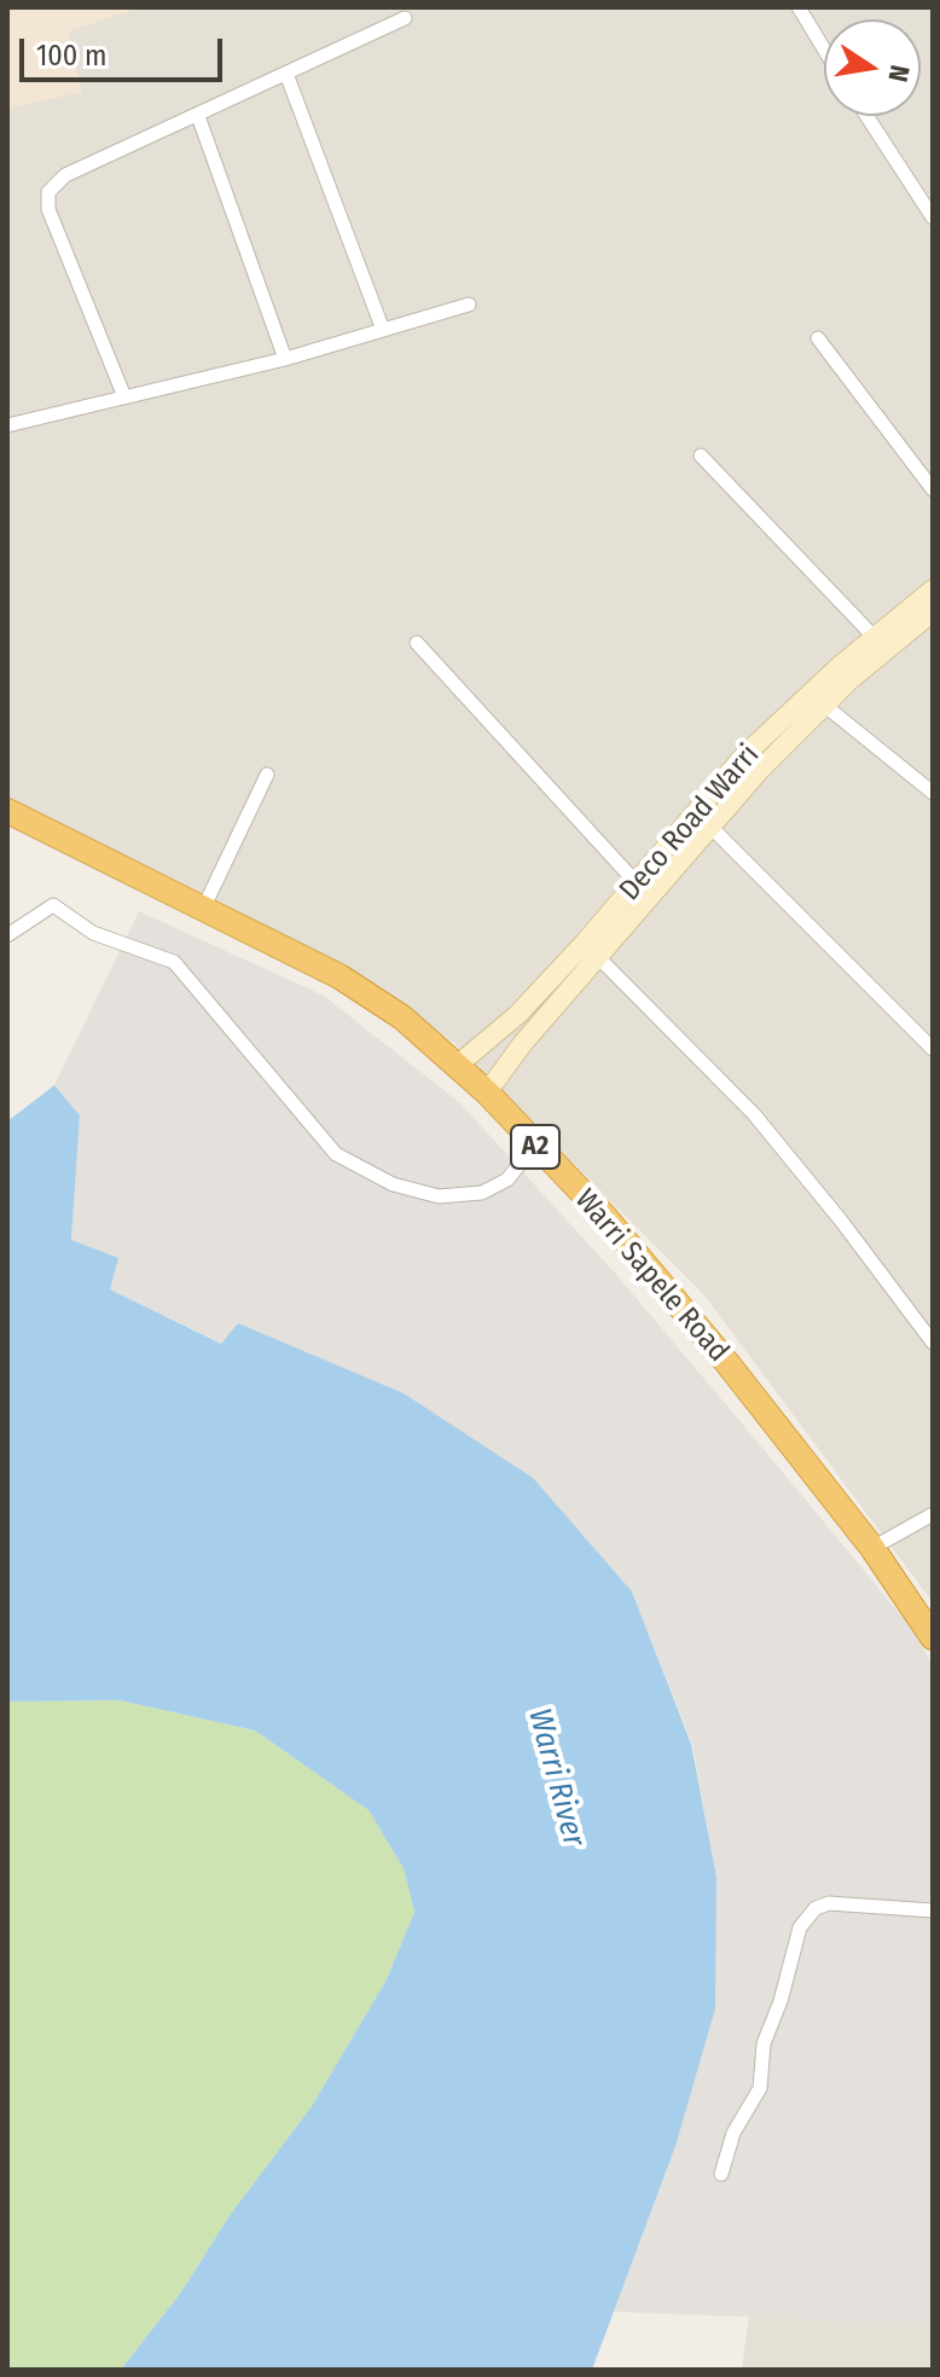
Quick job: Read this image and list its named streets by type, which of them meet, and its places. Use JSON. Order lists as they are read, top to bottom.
{
  "streets": {
    "highway": ["A2", "Warri Sapele Road"],
    "main road": ["Deco Road Warri"]
  },
  "crossings": [
    ["Deco Road Warri", "Warri Sapele Road"]
  ],
  "water": ["Warri River"],
  "scale_bar": "100 m",
  "north": "right"
}
